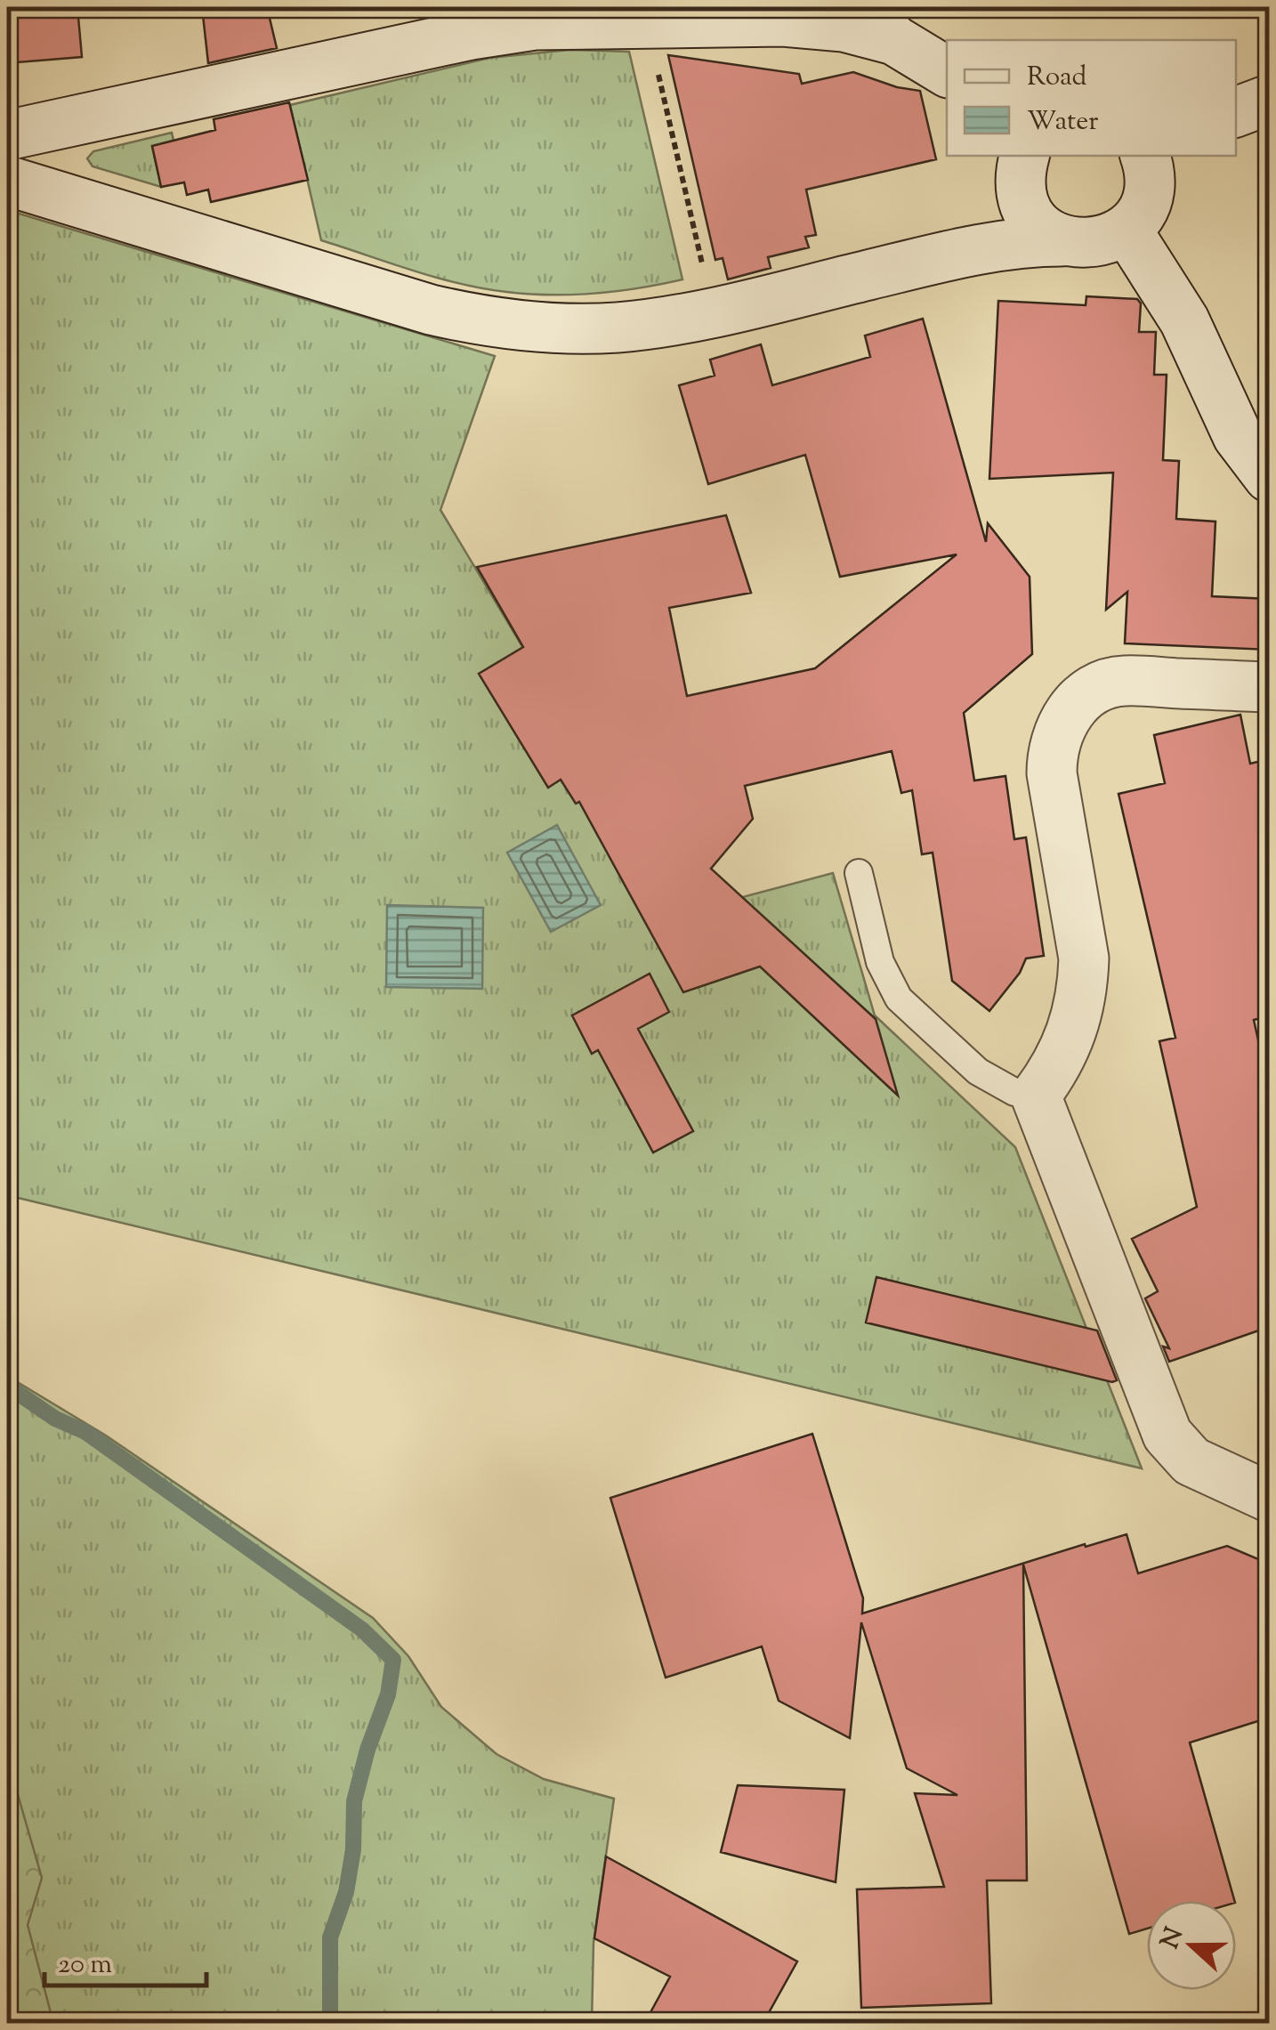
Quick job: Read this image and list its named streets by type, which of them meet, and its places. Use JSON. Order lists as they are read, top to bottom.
{
  "legend": ["Road", "Water"],
  "scale_bar": "20 m",
  "north": "left"
}
